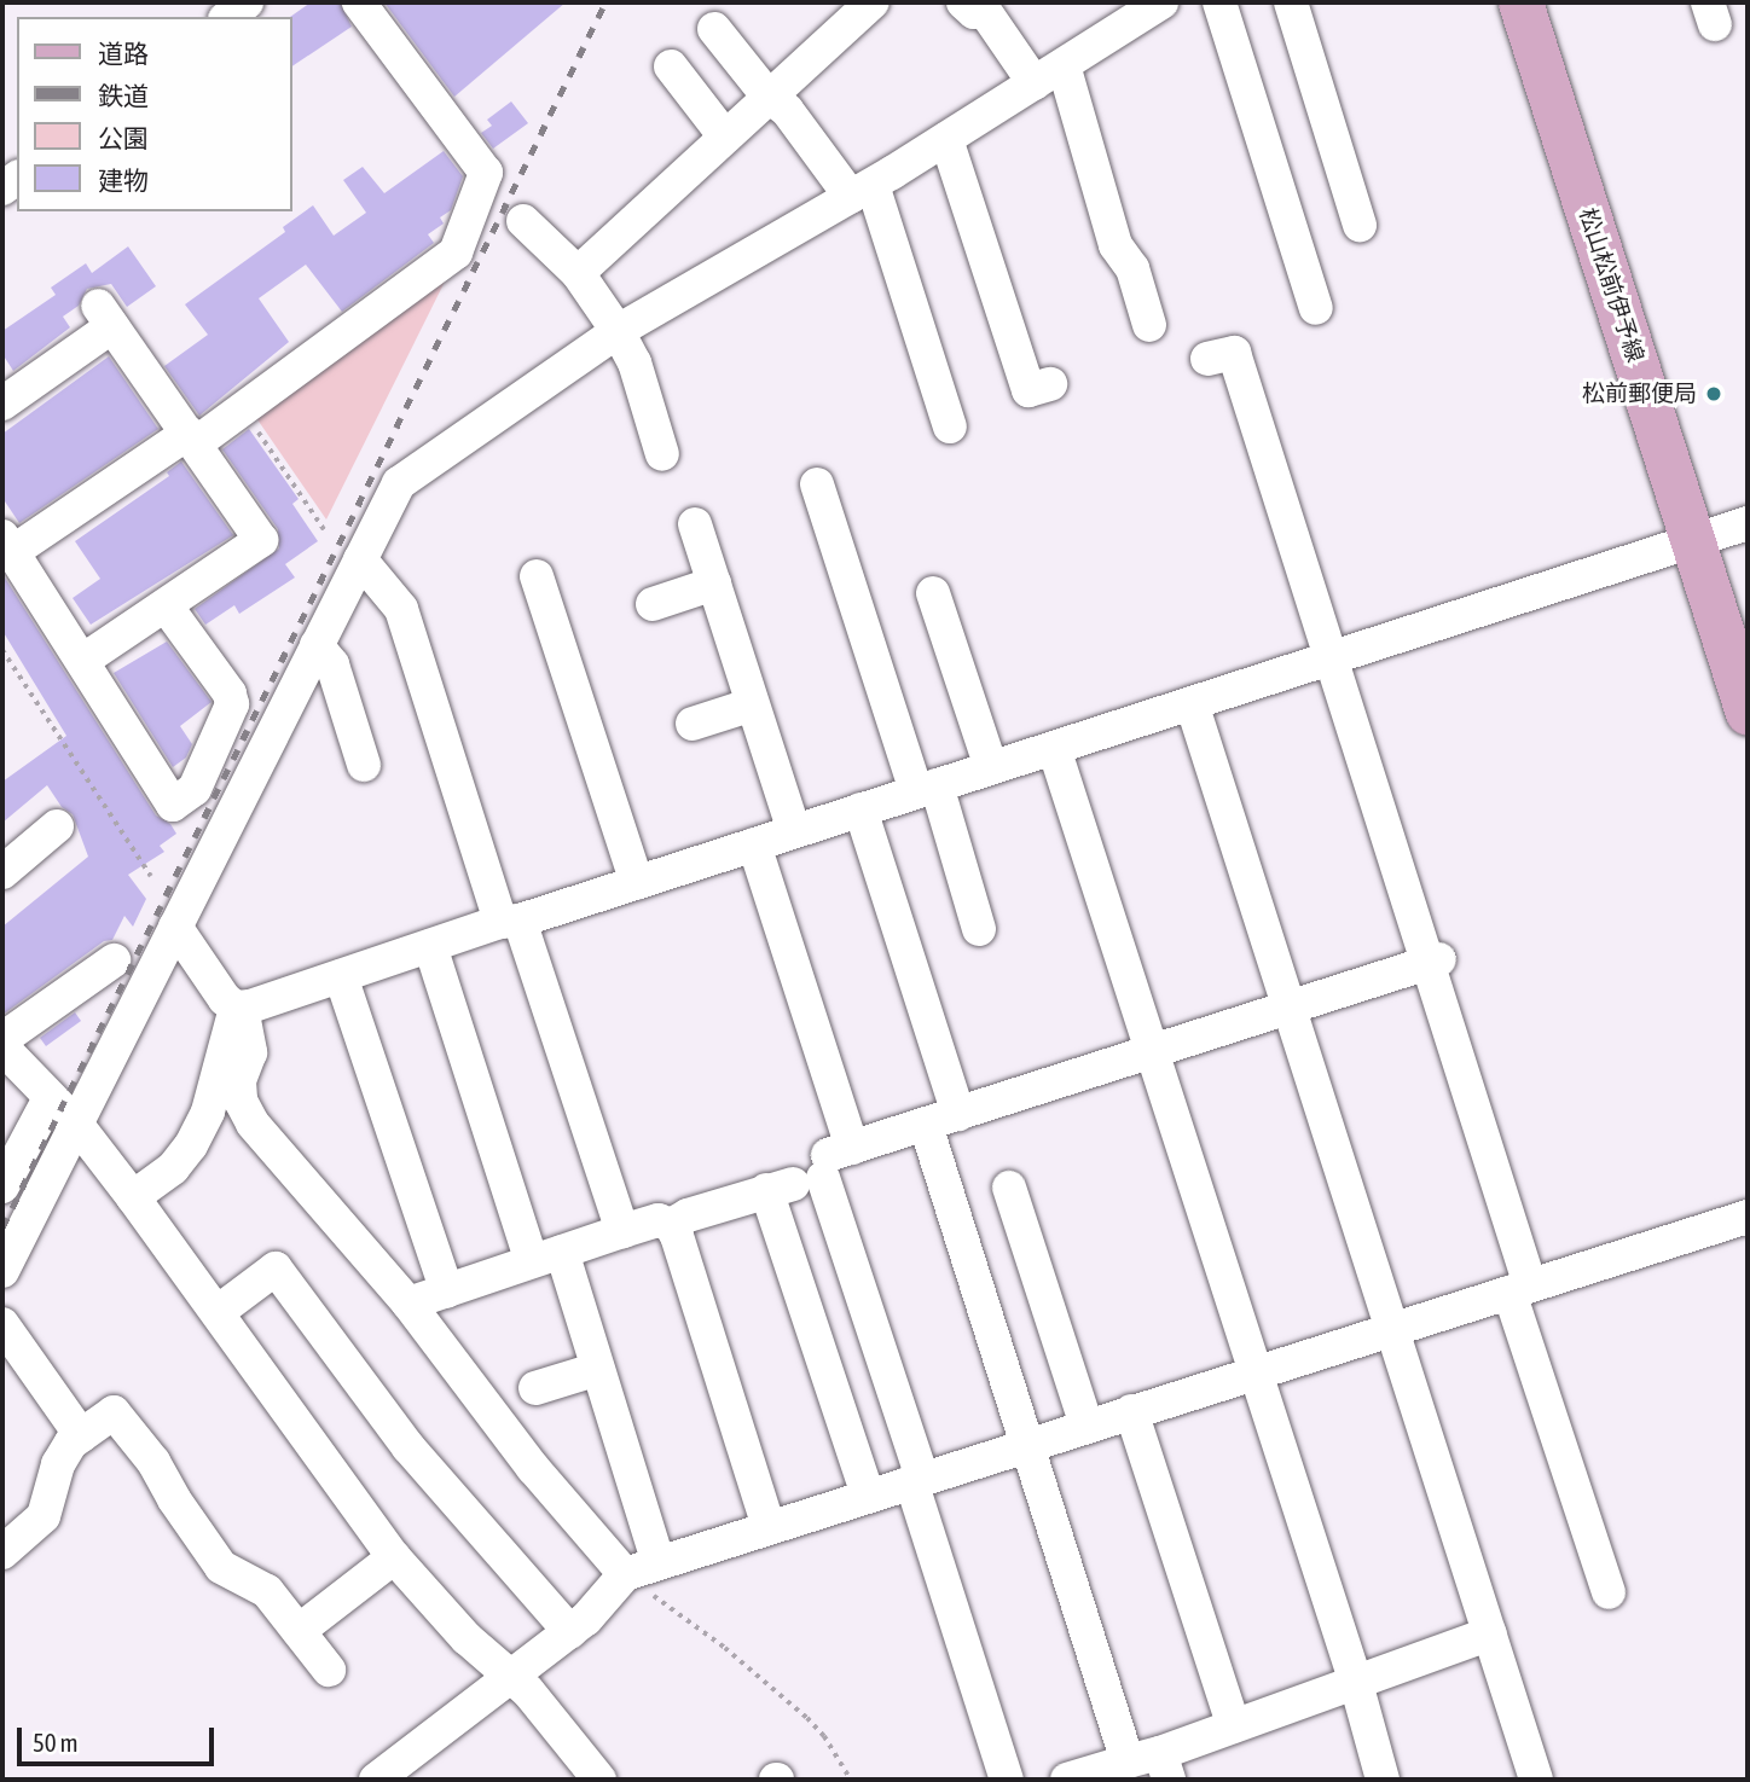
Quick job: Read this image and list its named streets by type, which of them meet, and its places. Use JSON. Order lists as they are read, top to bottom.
{
  "streets": {
    "main road": ["松山松前伊予線"]
  },
  "places": ["松前郵便局"],
  "legend": [
    "道路",
    "鉄道",
    "公園",
    "建物"
  ],
  "scale_bar": "50 m"
}
